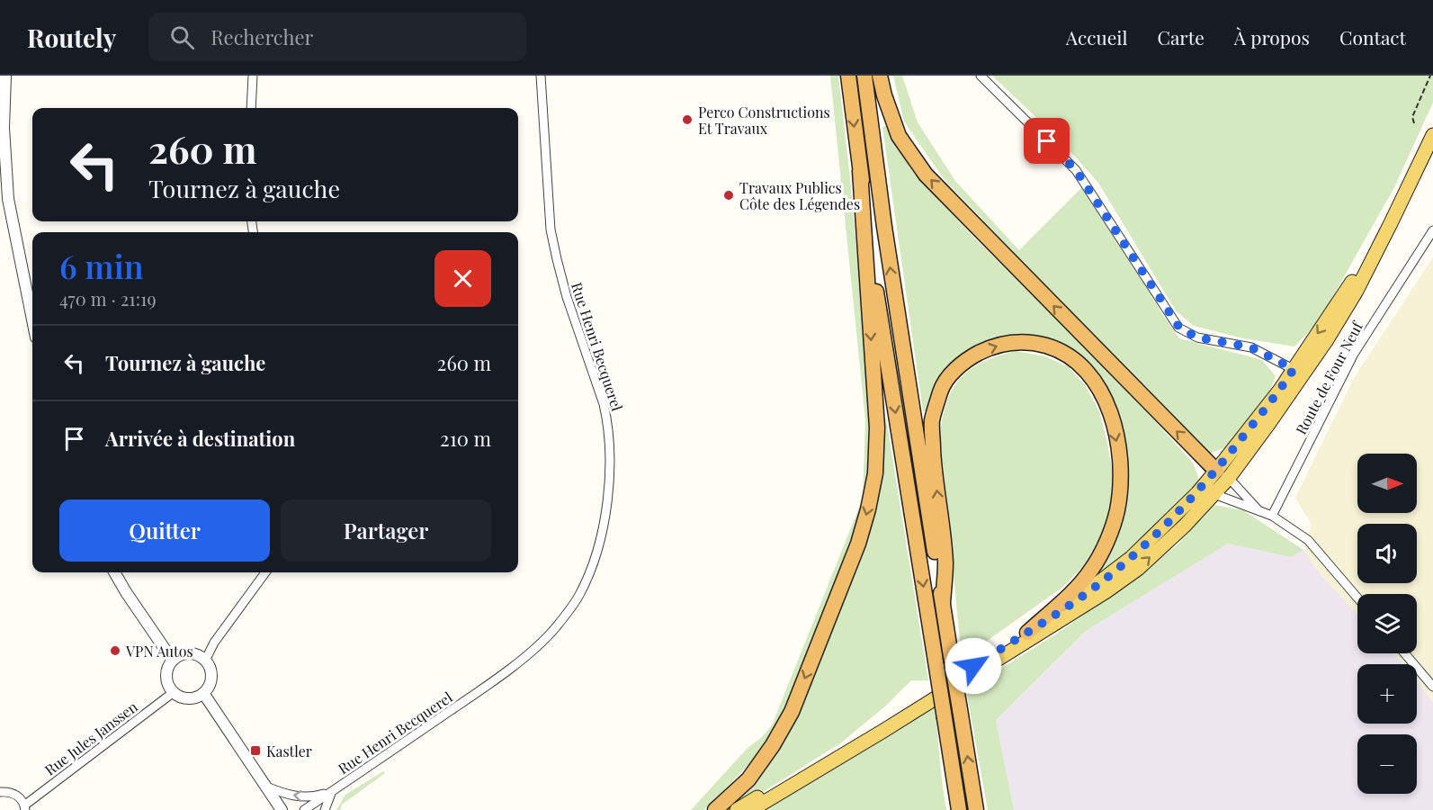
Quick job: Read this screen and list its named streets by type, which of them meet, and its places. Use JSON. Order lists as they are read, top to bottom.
{
  "streets": {
    "street": ["Rue Henri Becquerel", "Route de Four Neuf", "Rue Jules Janssen"]
  },
  "places": {
    "other": ["Perco Constructions Et Travaux", "Travaux Publics Côte des Légendes", "VPN Autos"],
    "transit": ["Kastler"]
  },
  "north": "right",
  "page": {
    "header": "Routely",
    "search": "Rechercher",
    "nav": [
      "Accueil",
      "Carte",
      "À propos",
      "Contact"
    ],
    "turn": ["260 m", "Tournez à gauche"],
    "heading": ["6 min", "470 m · 21:19"],
    "list": [
      {
        "name": "Tournez à gauche",
        "value": "260 m"
      },
      {
        "name": "Arrivée à destination",
        "value": "210 m"
      }
    ],
    "map_buttons": ["+", "−"],
    "buttons": ["Quitter", "Partager"]
  }
}
